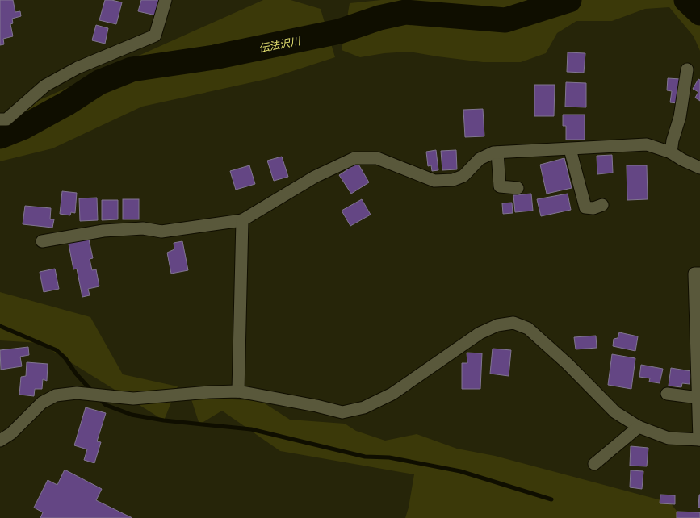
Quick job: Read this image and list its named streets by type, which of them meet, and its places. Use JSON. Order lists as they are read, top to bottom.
{
  "water": ["伝法沢川"]
}
